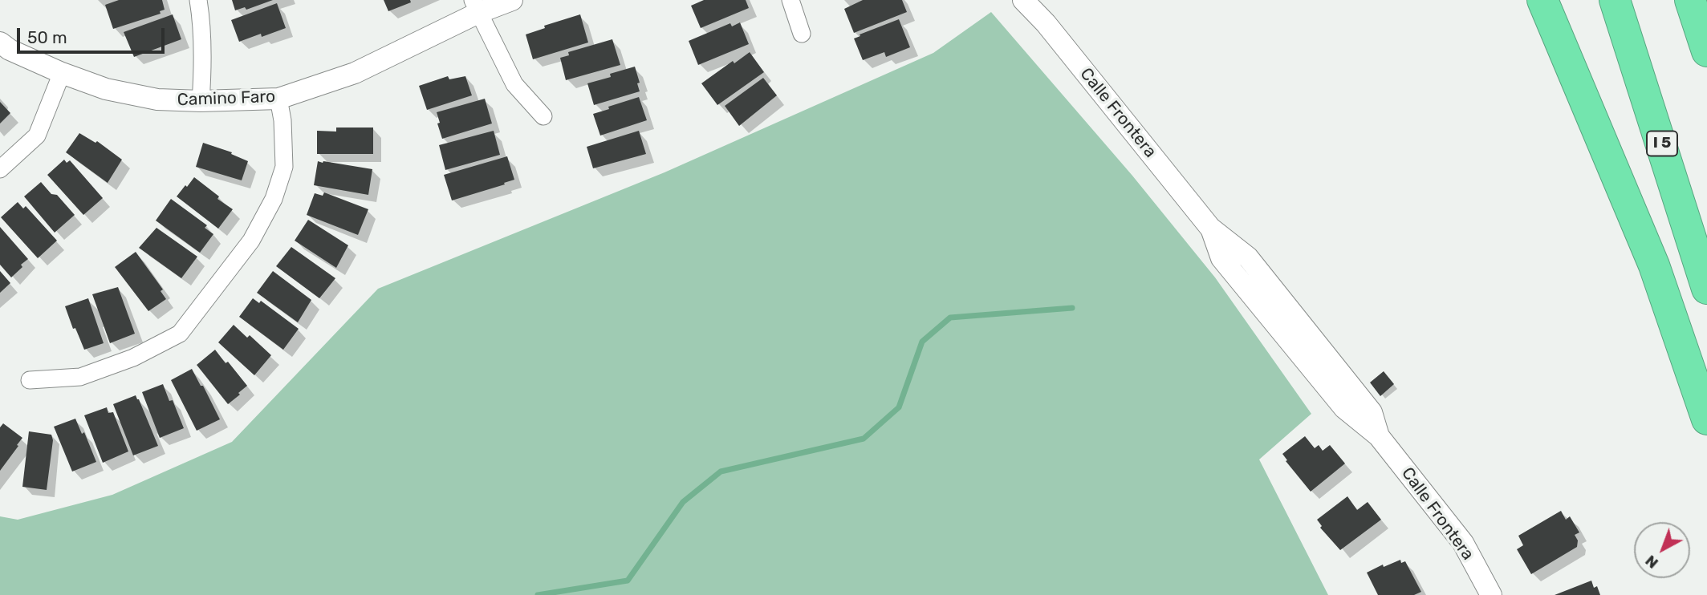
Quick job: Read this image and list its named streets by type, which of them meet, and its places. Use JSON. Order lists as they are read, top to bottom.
{
  "streets": {
    "highway": ["I 5"],
    "street": ["Camino Faro", "Calle Frontera"]
  },
  "scale_bar": "50 m",
  "north": "bottom left"
}
